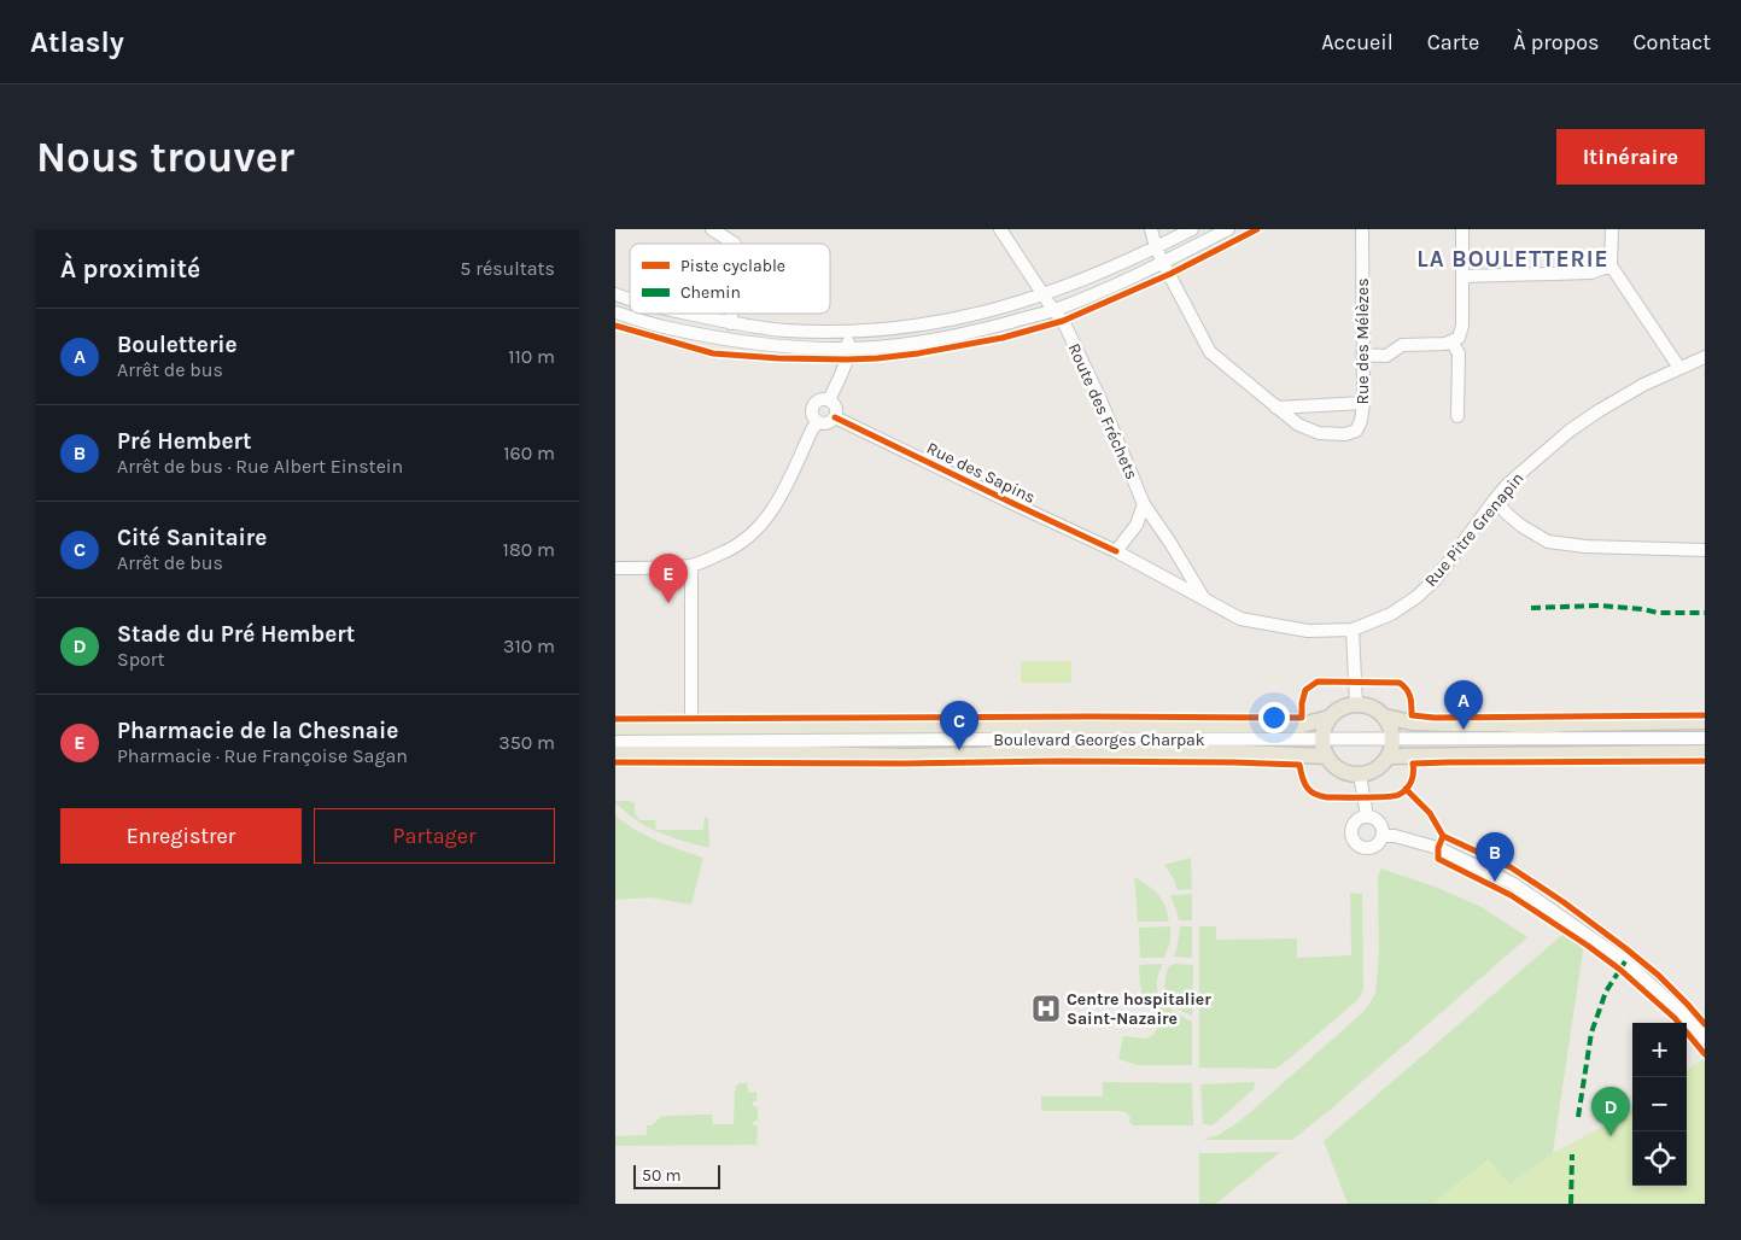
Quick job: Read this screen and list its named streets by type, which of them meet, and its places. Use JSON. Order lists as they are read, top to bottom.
{
  "streets": {
    "main road": ["Boulevard Georges Charpak"],
    "street": [
      "Rue des Mélèzes",
      "Route des Fréchets",
      "Rue des Sapins",
      "Rue Pitre Grenapin"
    ]
  },
  "crossings": [
    ["Route des Fréchets", "Rue des Sapins"],
    ["Rue des Sapins", "Rue Pitre Grenapin"]
  ],
  "districts": ["LA BOULETTERIE"],
  "places": {
    "hospital": ["Centre hospitalier Saint-Nazaire"]
  },
  "legend": ["Piste cyclable", "Chemin"],
  "scale_bar": "50 m",
  "page": {
    "header": "Atlasly",
    "nav": [
      "Accueil",
      "Carte",
      "À propos",
      "Contact"
    ],
    "buttons": [
      "Itinéraire",
      ["Enregistrer", "Partager"]
    ],
    "title": "Nous trouver",
    "heading": ["À proximité", "5 résultats"],
    "list": [
      {
        "mark": "A",
        "name": "Bouletterie",
        "note": "Arrêt de bus",
        "value": "110 m"
      },
      {
        "mark": "B",
        "name": "Pré Hembert",
        "note": "Arrêt de bus · Rue Albert Einstein",
        "value": "160 m"
      },
      {
        "mark": "C",
        "name": "Cité Sanitaire",
        "note": "Arrêt de bus",
        "value": "180 m"
      },
      {
        "mark": "D",
        "name": "Stade du Pré Hembert",
        "note": "Sport",
        "value": "310 m"
      },
      {
        "mark": "E",
        "name": "Pharmacie de la Chesnaie",
        "note": "Pharmacie · Rue Françoise Sagan",
        "value": "350 m"
      }
    ],
    "pins": [
      "E",
      "A",
      "C",
      "B",
      "D"
    ],
    "map_buttons": ["+", "−"],
    "scale": "50 m"
  }
}
